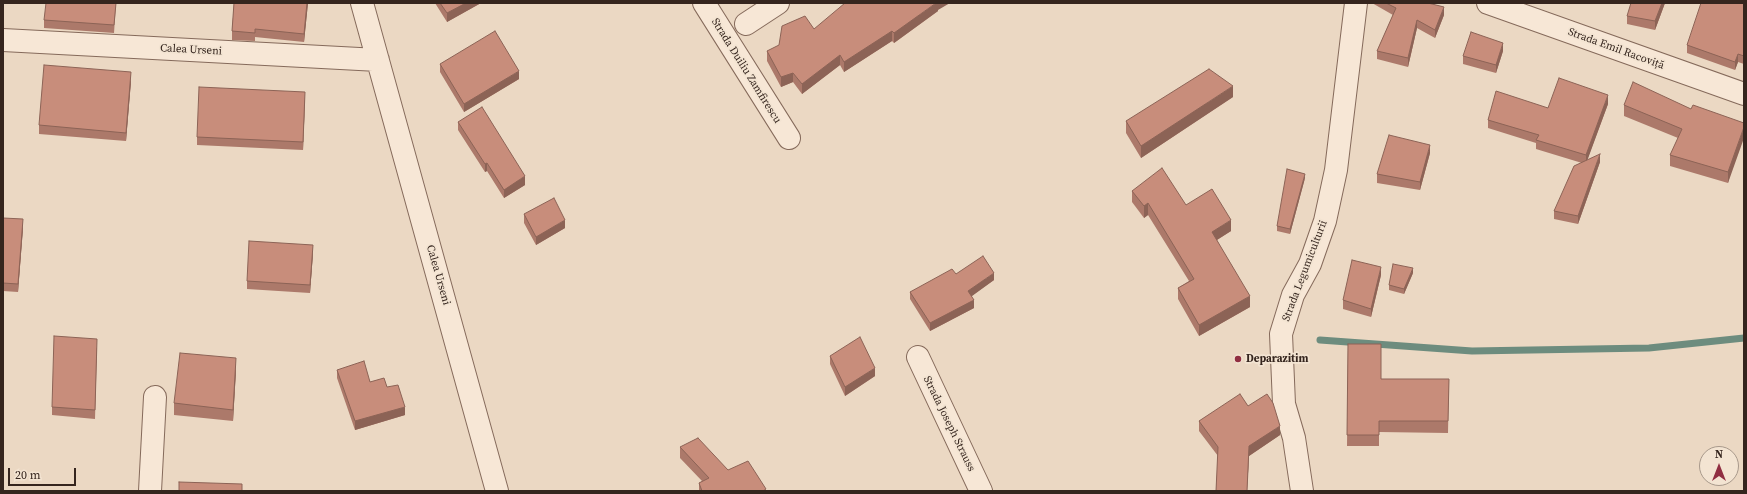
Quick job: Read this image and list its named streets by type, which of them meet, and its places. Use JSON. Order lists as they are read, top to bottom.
{
  "streets": {
    "street": [
      "Strada Emil Racoviță",
      "Calea Urseni",
      "Strada Duiliu Zamfirescu",
      "Strada Legumiculturii",
      "Strada Joseph Strauss"
    ]
  },
  "places": ["Deparazitim"],
  "scale_bar": "20 m",
  "north": "top"
}
